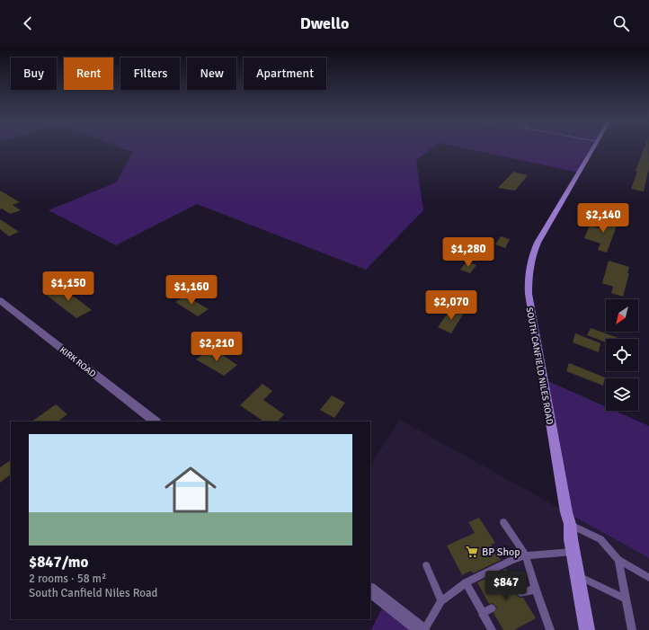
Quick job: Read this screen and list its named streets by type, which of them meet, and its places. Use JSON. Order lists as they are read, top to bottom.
{
  "streets": {
    "main road": ["SOUTH CANFIELD NILES ROAD"],
    "street": ["KIRK ROAD"]
  },
  "places": {
    "supermarket": ["BP Shop"]
  },
  "north": "bottom left",
  "page": {
    "header": "Dwello",
    "chip": [
      "Buy",
      "Rent",
      "Filters",
      "New",
      "Apartment"
    ],
    "price": [
      "$2,140",
      "$1,280",
      "$1,150",
      "$1,160",
      "$2,070",
      "$2,210",
      "$847"
    ],
    "list": [
      {
        "name": "$847/mo",
        "note": "2 rooms · 58 m² · South Canfield Niles Road"
      }
    ]
  }
}
